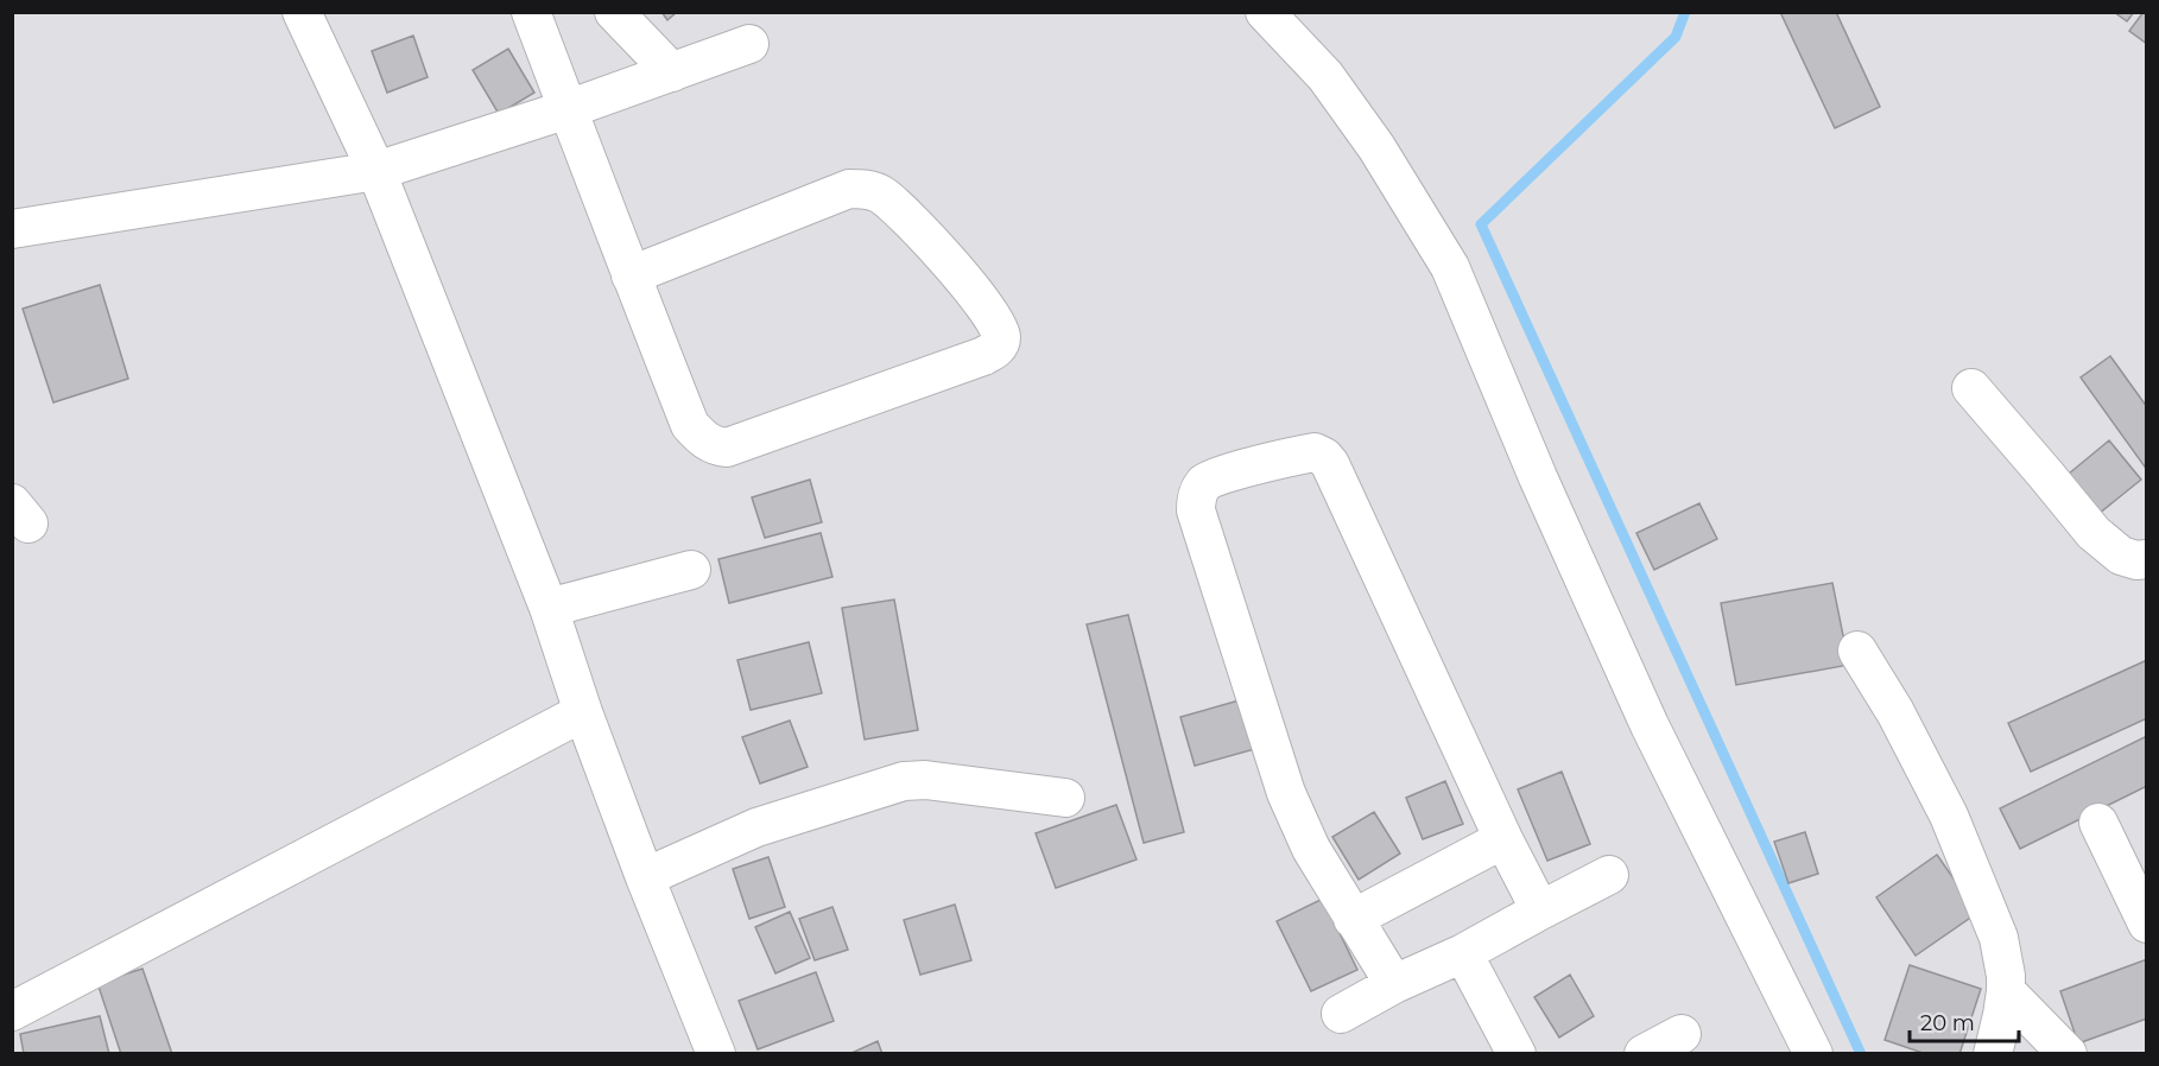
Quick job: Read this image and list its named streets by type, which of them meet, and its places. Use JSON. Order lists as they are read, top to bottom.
{
  "scale_bar": "20 m"
}
